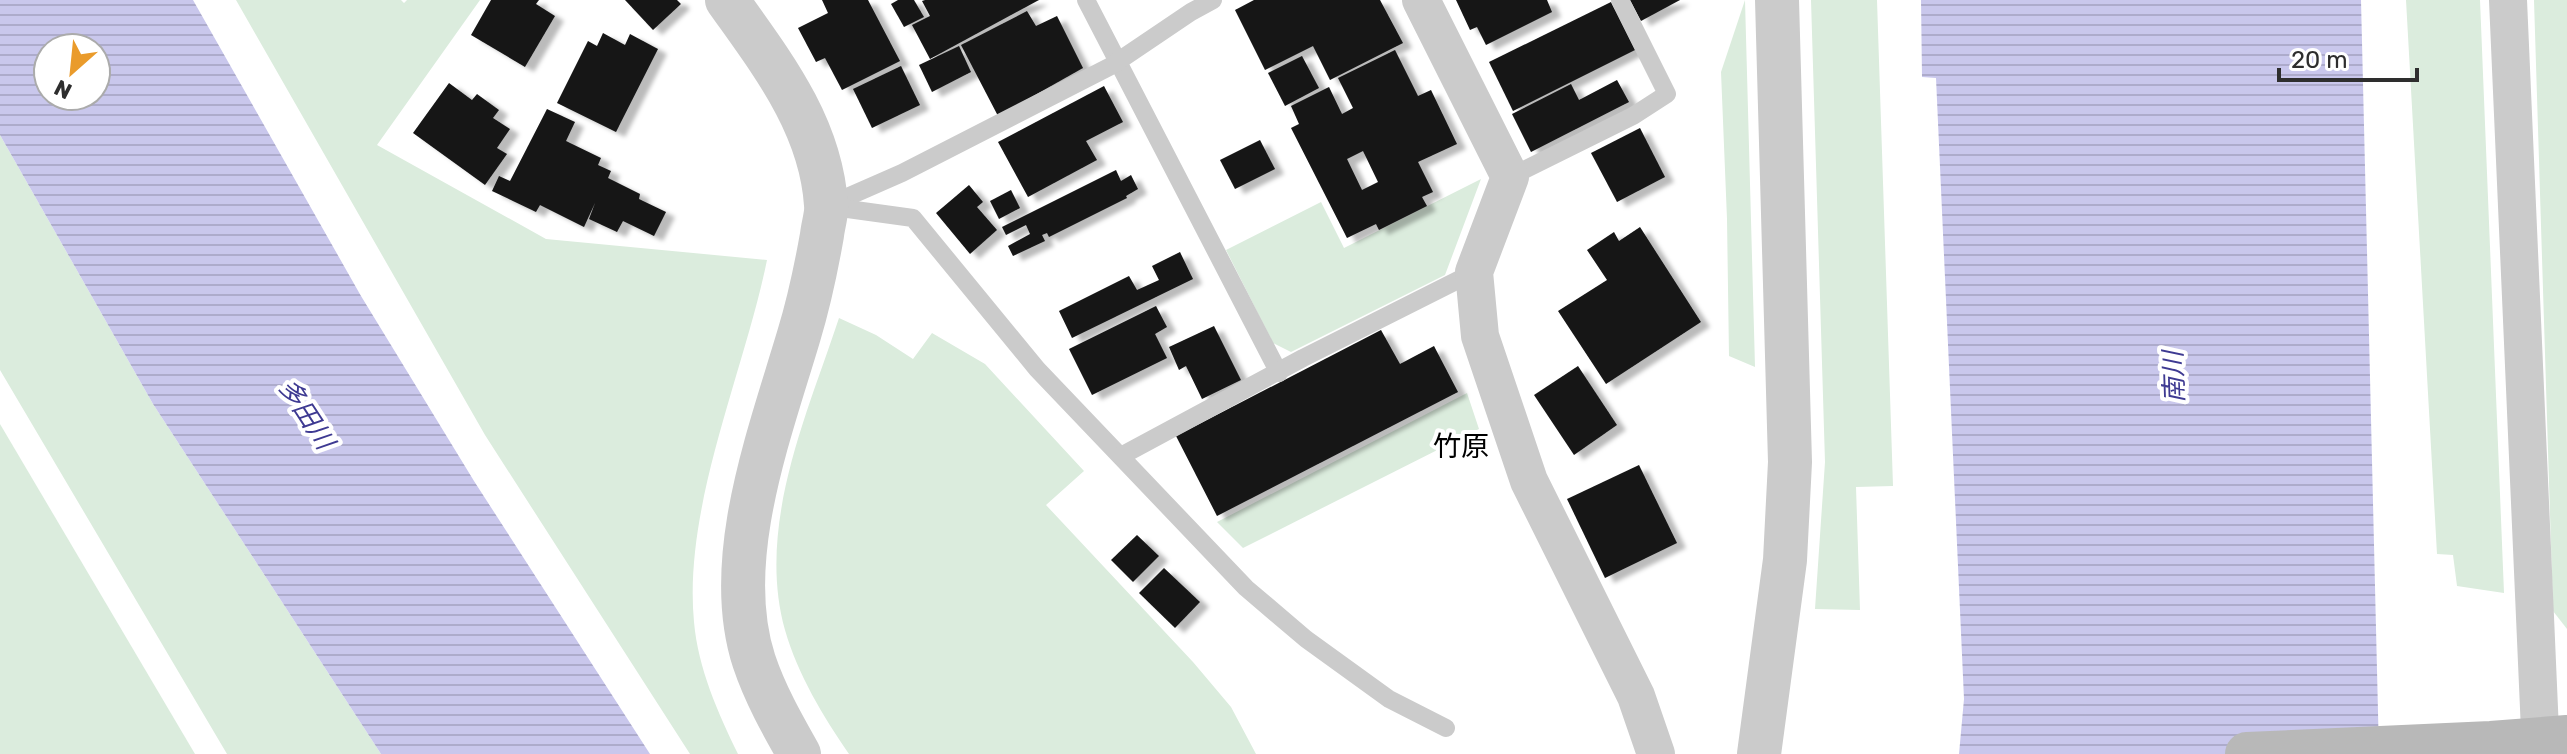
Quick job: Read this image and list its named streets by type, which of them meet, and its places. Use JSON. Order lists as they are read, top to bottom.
{
  "districts": ["竹原"],
  "water": ["南川", "多田川"],
  "scale_bar": "20 m",
  "north": "bottom left"
}
